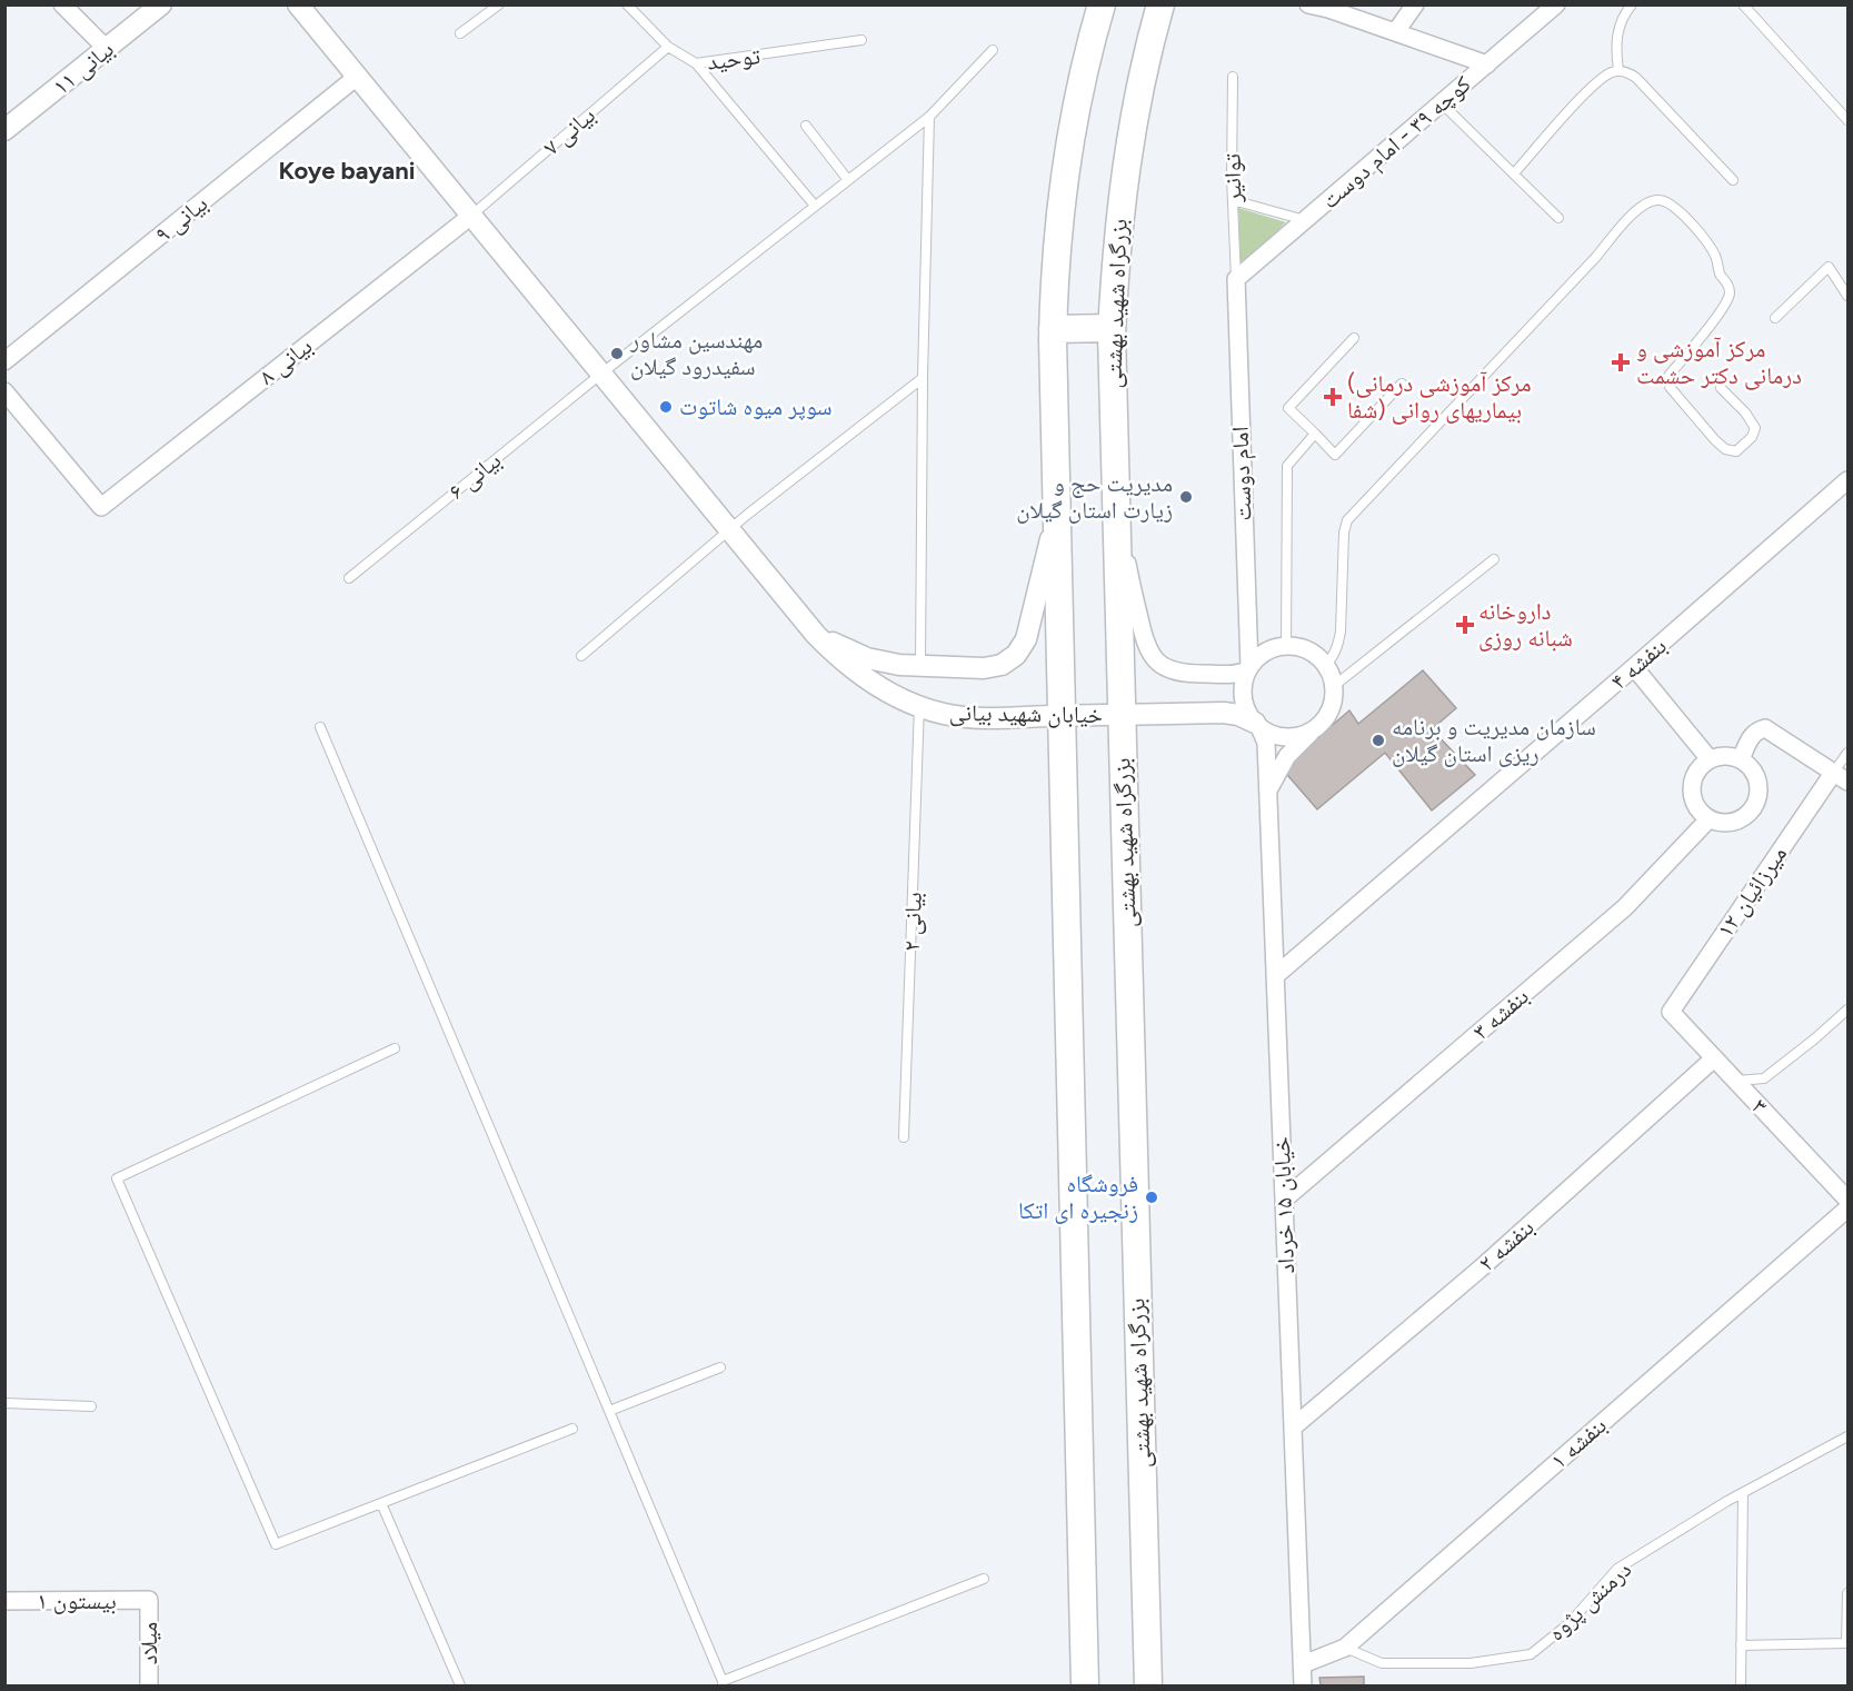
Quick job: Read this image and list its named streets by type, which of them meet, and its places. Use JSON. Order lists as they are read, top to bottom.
{
  "streets": {
    "highway": ["بزرگراه شهید بهشتی"],
    "street": [
      "بیانی ۱۱",
      "کوچه ۳۹ - امام دوست",
      "بیانی ۹",
      "بیانی ۸",
      "امام دوست",
      "بنفشه ۴",
      "خیابان شهید بیانی",
      "میرزائیان ۱۲",
      "بنفشه ۳",
      "۳",
      "خیابان ۱۵ خرداد",
      "بنفشه ۲",
      "بنفشه ۱",
      "بیستون ۱",
      "میلاد"
    ],
    "lane": [
      "توحید",
      "بیانی ۷",
      "توانیر",
      "بیانی ۶",
      "بیانی ۲",
      "درمنش پژوه"
    ]
  },
  "crossings": [
    ["توحید", "بیانی ۷"],
    ["بیانی ۷", "بیانی ۸"],
    ["کوچه ۳۹ - امام دوست", "توانیر"],
    ["کوچه ۳۹ - امام دوست", "امام دوست"],
    ["توانیر", "امام دوست"],
    ["بزرگراه شهید بهشتی", "خیابان شهید بیانی"],
    ["امام دوست", "خیابان شهید بیانی"],
    ["امام دوست", "خیابان ۱۵ خرداد"],
    ["بنفشه ۴", "خیابان ۱۵ خرداد"],
    ["خیابان شهید بیانی", "بیانی ۲"],
    ["خیابان شهید بیانی", "خیابان ۱۵ خرداد"],
    ["میرزائیان ۱۲", "۳"],
    ["بنفشه ۳", "خیابان ۱۵ خرداد"],
    ["۳", "بنفشه ۲"],
    ["خیابان ۱۵ خرداد", "بنفشه ۲"],
    ["خیابان ۱۵ خرداد", "بنفشه ۱"],
    ["بنفشه ۱", "درمنش پژوه"],
    ["بیستون ۱", "میلاد"]
  ],
  "districts": ["Koye bayani"],
  "places": {
    "other": [
      "مهندسین مشاور سفیدرود گیلان",
      "سوپر میوه شاتوت",
      "مدیریت حج و زیارت استان گیلان",
      "سازمان مدیریت و برنامه ریزی استان گیلان",
      "فروشگاه زنجیره ای اتکا"
    ],
    "health": ["مرکز آموزشی و ‌درمانی دکتر حشمت", "(مرکز آموزشی درمانی بیماریهای روانی (شفا", "داروخانه شبانه روزی"]
  }
}
